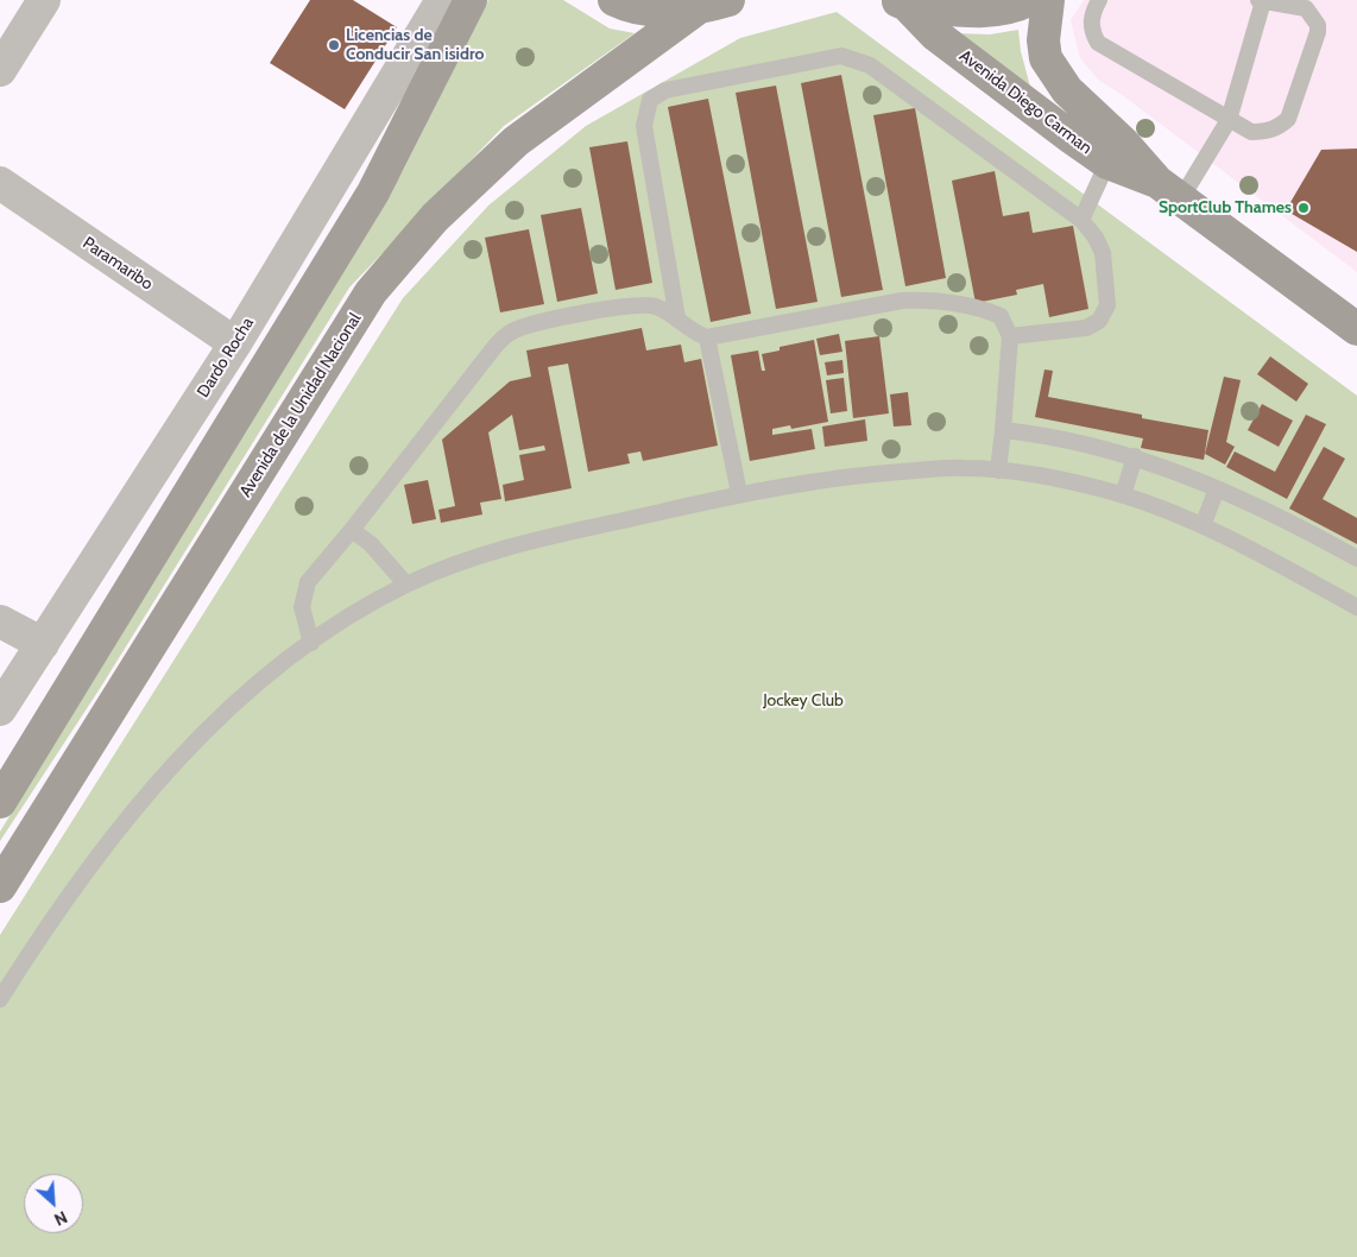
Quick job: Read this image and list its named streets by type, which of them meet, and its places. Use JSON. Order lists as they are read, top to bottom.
{
  "streets": {
    "main road": ["Avenida Diego Carman", "Avenida de la Unidad Nacional"],
    "street": ["Paramaribo", "Dardo Rocha"]
  },
  "crossings": [
    ["Paramaribo", "Dardo Rocha"]
  ],
  "parks": ["Jockey Club"],
  "places": ["Licencias de Conducir San isidro", "SportClub Thames"],
  "north": "bottom right"
}
